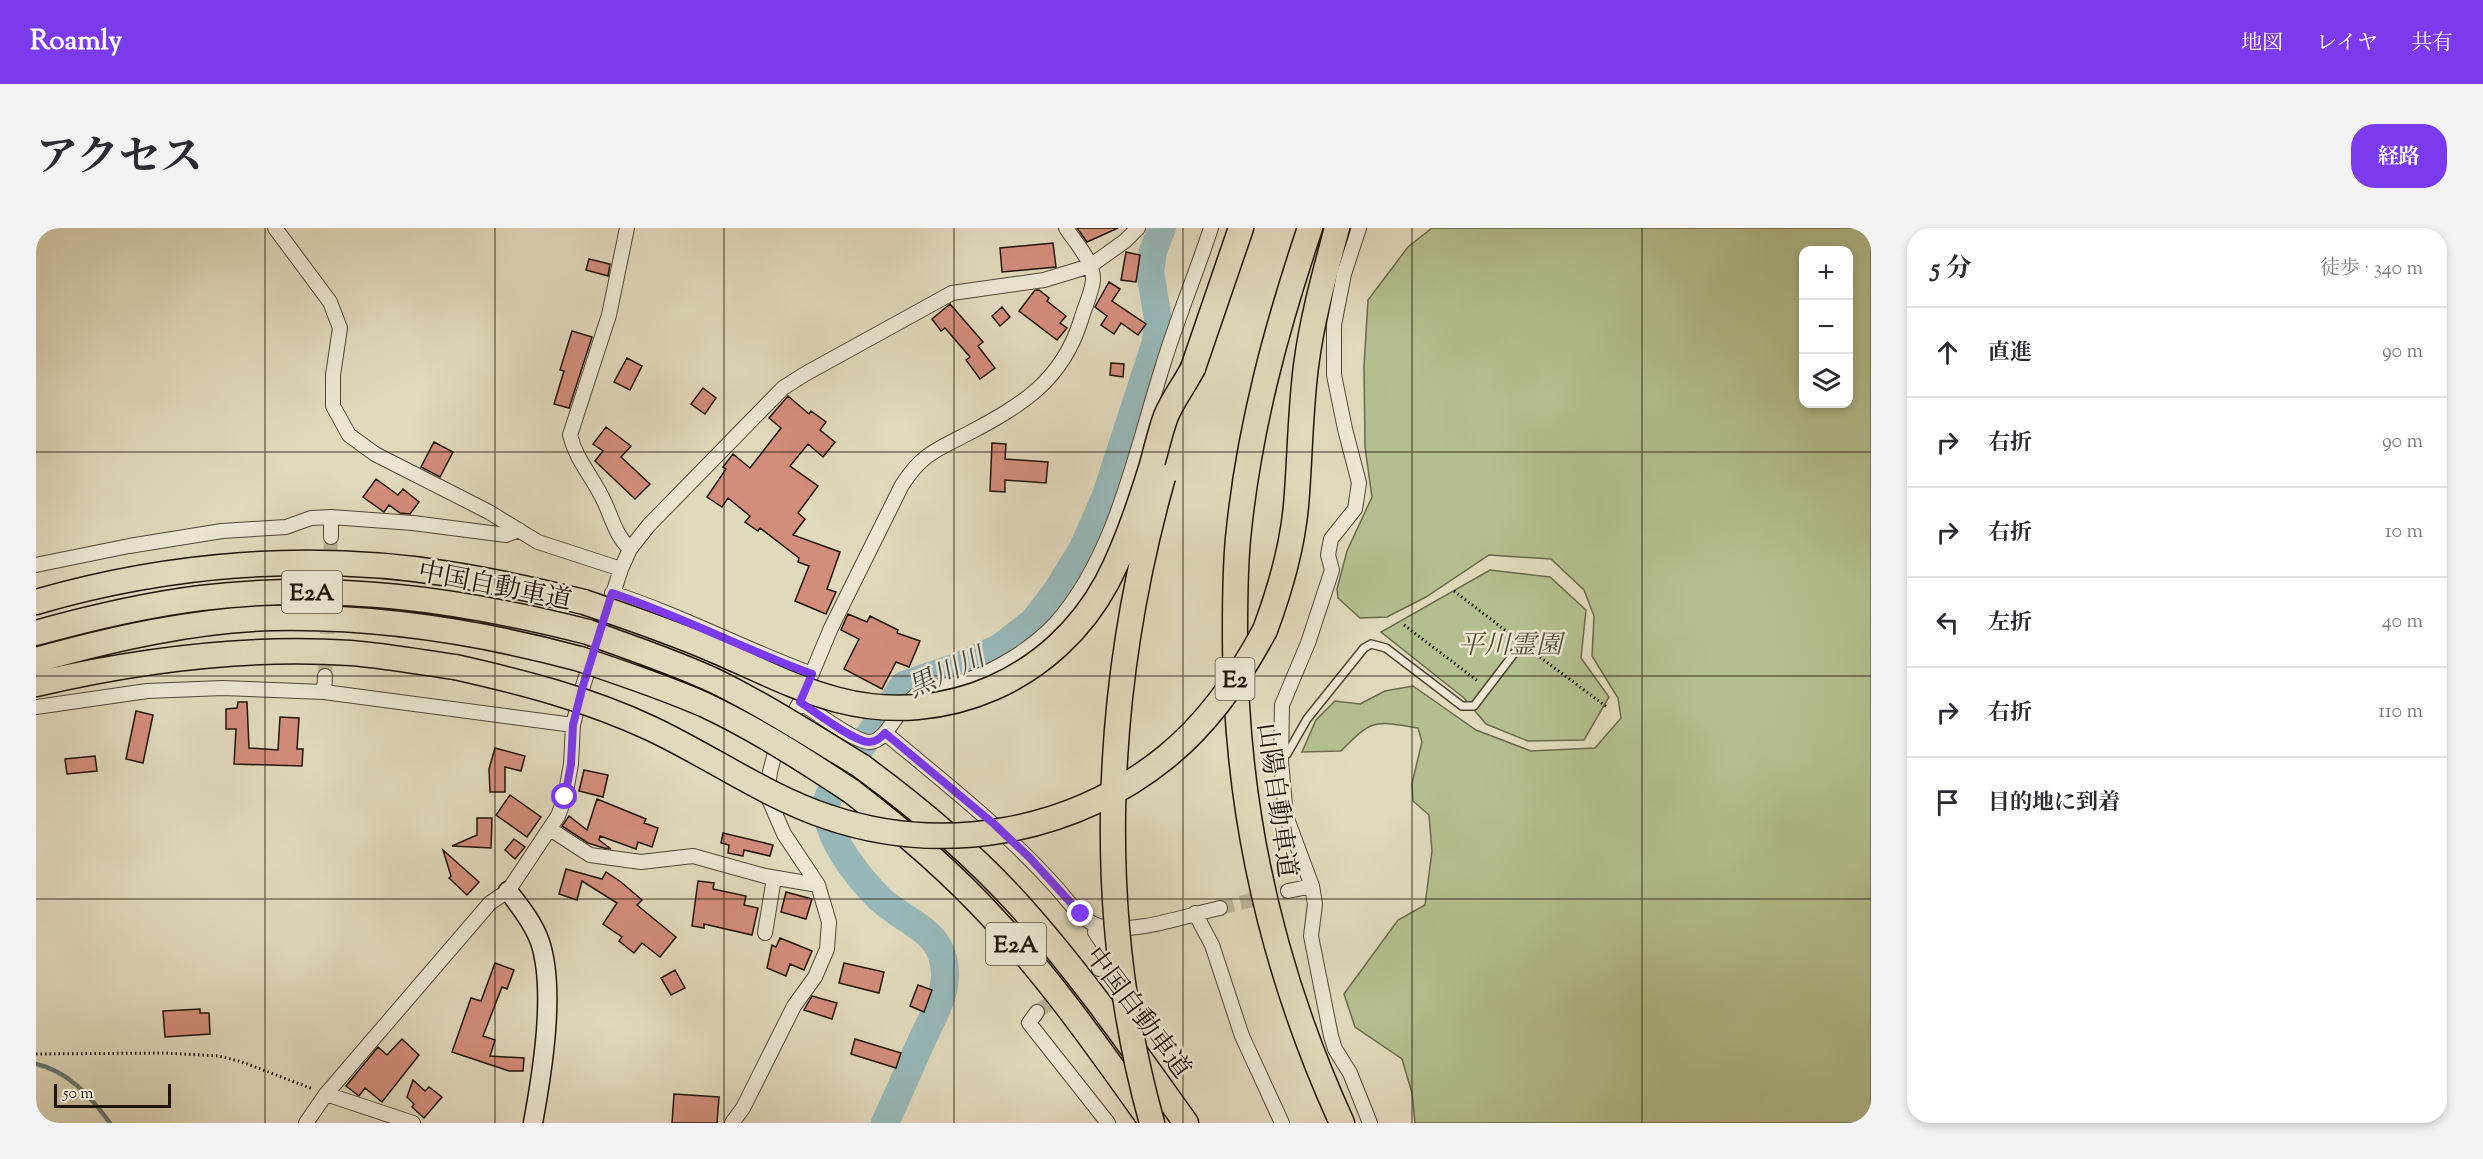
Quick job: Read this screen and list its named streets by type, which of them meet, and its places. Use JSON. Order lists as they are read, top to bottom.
{
  "streets": {
    "highway": [
      "中国自動車道",
      "E2A",
      "E2",
      "山陽自動車道"
    ]
  },
  "water": ["黒川川"],
  "parks": ["平川霊園"],
  "scale_bar": "50 m",
  "page": {
    "header": "Roamly",
    "nav": ["地図", "レイヤ", "共有"],
    "title": "アクセス",
    "buttons": "経路",
    "heading": ["5 分", "徒歩 · 340 m"],
    "map_buttons": ["+", "−"],
    "list": [
      ["直進", "90 m"],
      ["右折", "90 m"],
      ["右折", "10 m"],
      ["左折", "40 m"],
      ["右折", "110 m"],
      "目的地に到着"
    ],
    "scale": "50 m"
  }
}
